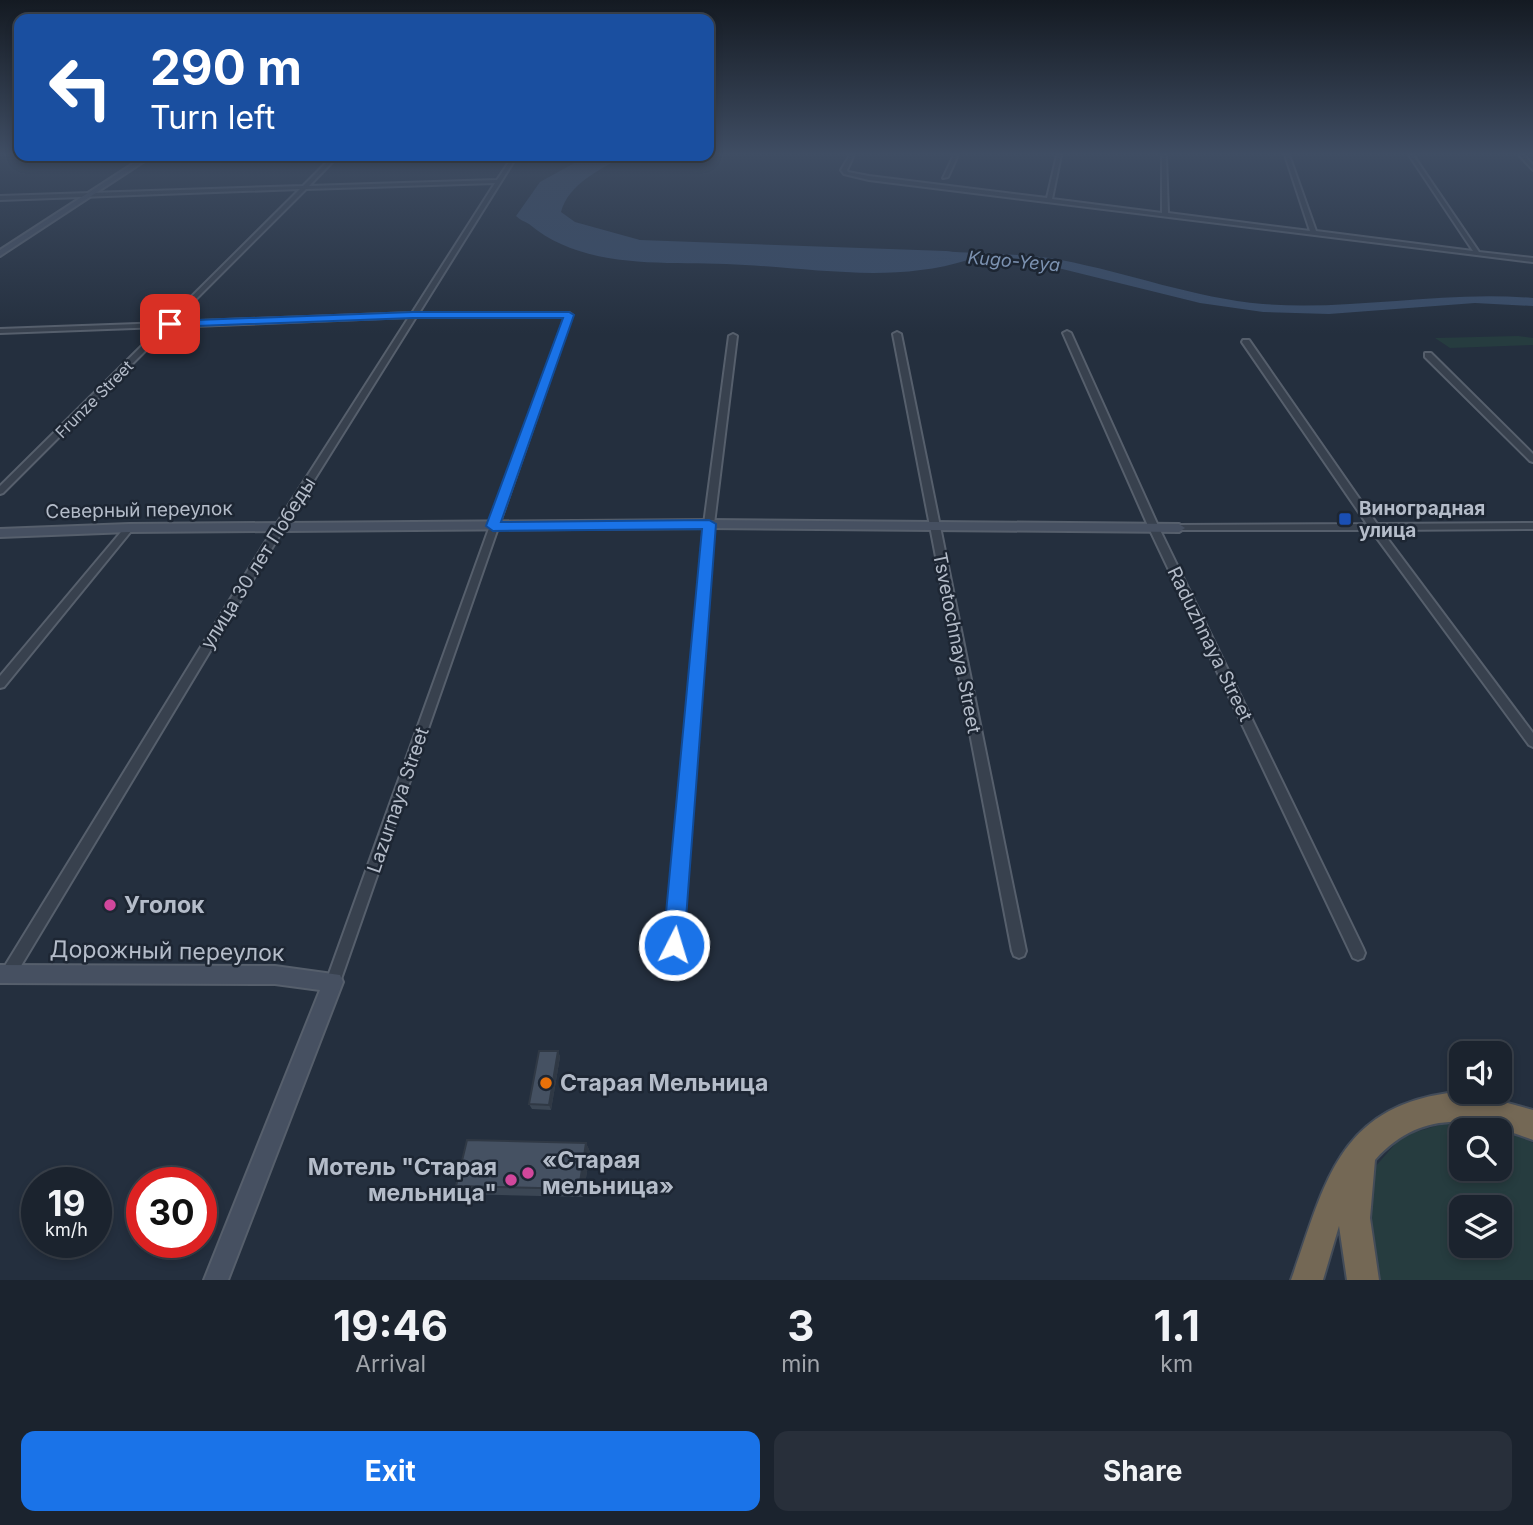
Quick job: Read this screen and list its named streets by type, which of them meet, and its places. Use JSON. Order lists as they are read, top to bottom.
{
  "streets": {
    "street": [
      "Frunze Street",
      "Северный переулок",
      "улица 30 лет Победы",
      "Tsvetochnaya Street",
      "Raduzhnaya Street",
      "Lazurnaya Street",
      "Дорожный переулок"
    ]
  },
  "crossings": [
    ["Северный переулок", "улица 30 лет Победы"],
    ["Северный переулок", "Tsvetochnaya Street"],
    ["Северный переулок", "Raduzhnaya Street"],
    ["Северный переулок", "Lazurnaya Street"],
    ["улица 30 лет Победы", "Lazurnaya Street"],
    ["улица 30 лет Победы", "Дорожный переулок"],
    ["Lazurnaya Street", "Дорожный переулок"]
  ],
  "water": ["Kugo-Yeya"],
  "places": {
    "transit": ["Виноградная улица"],
    "other": [
      "Уголок",
      "Старая Мельница",
      "«Старая мельница»",
      "Мотель \"Старая мельница\""
    ]
  },
  "page": {
    "turn": ["290 m", "Turn left"],
    "speed": "19 km/h",
    "limit": "30",
    "eta": [
      "19:46",
      "Arrival",
      "3",
      "min",
      "1.1",
      "km"
    ],
    "buttons": ["Exit", "Share"]
  }
}
